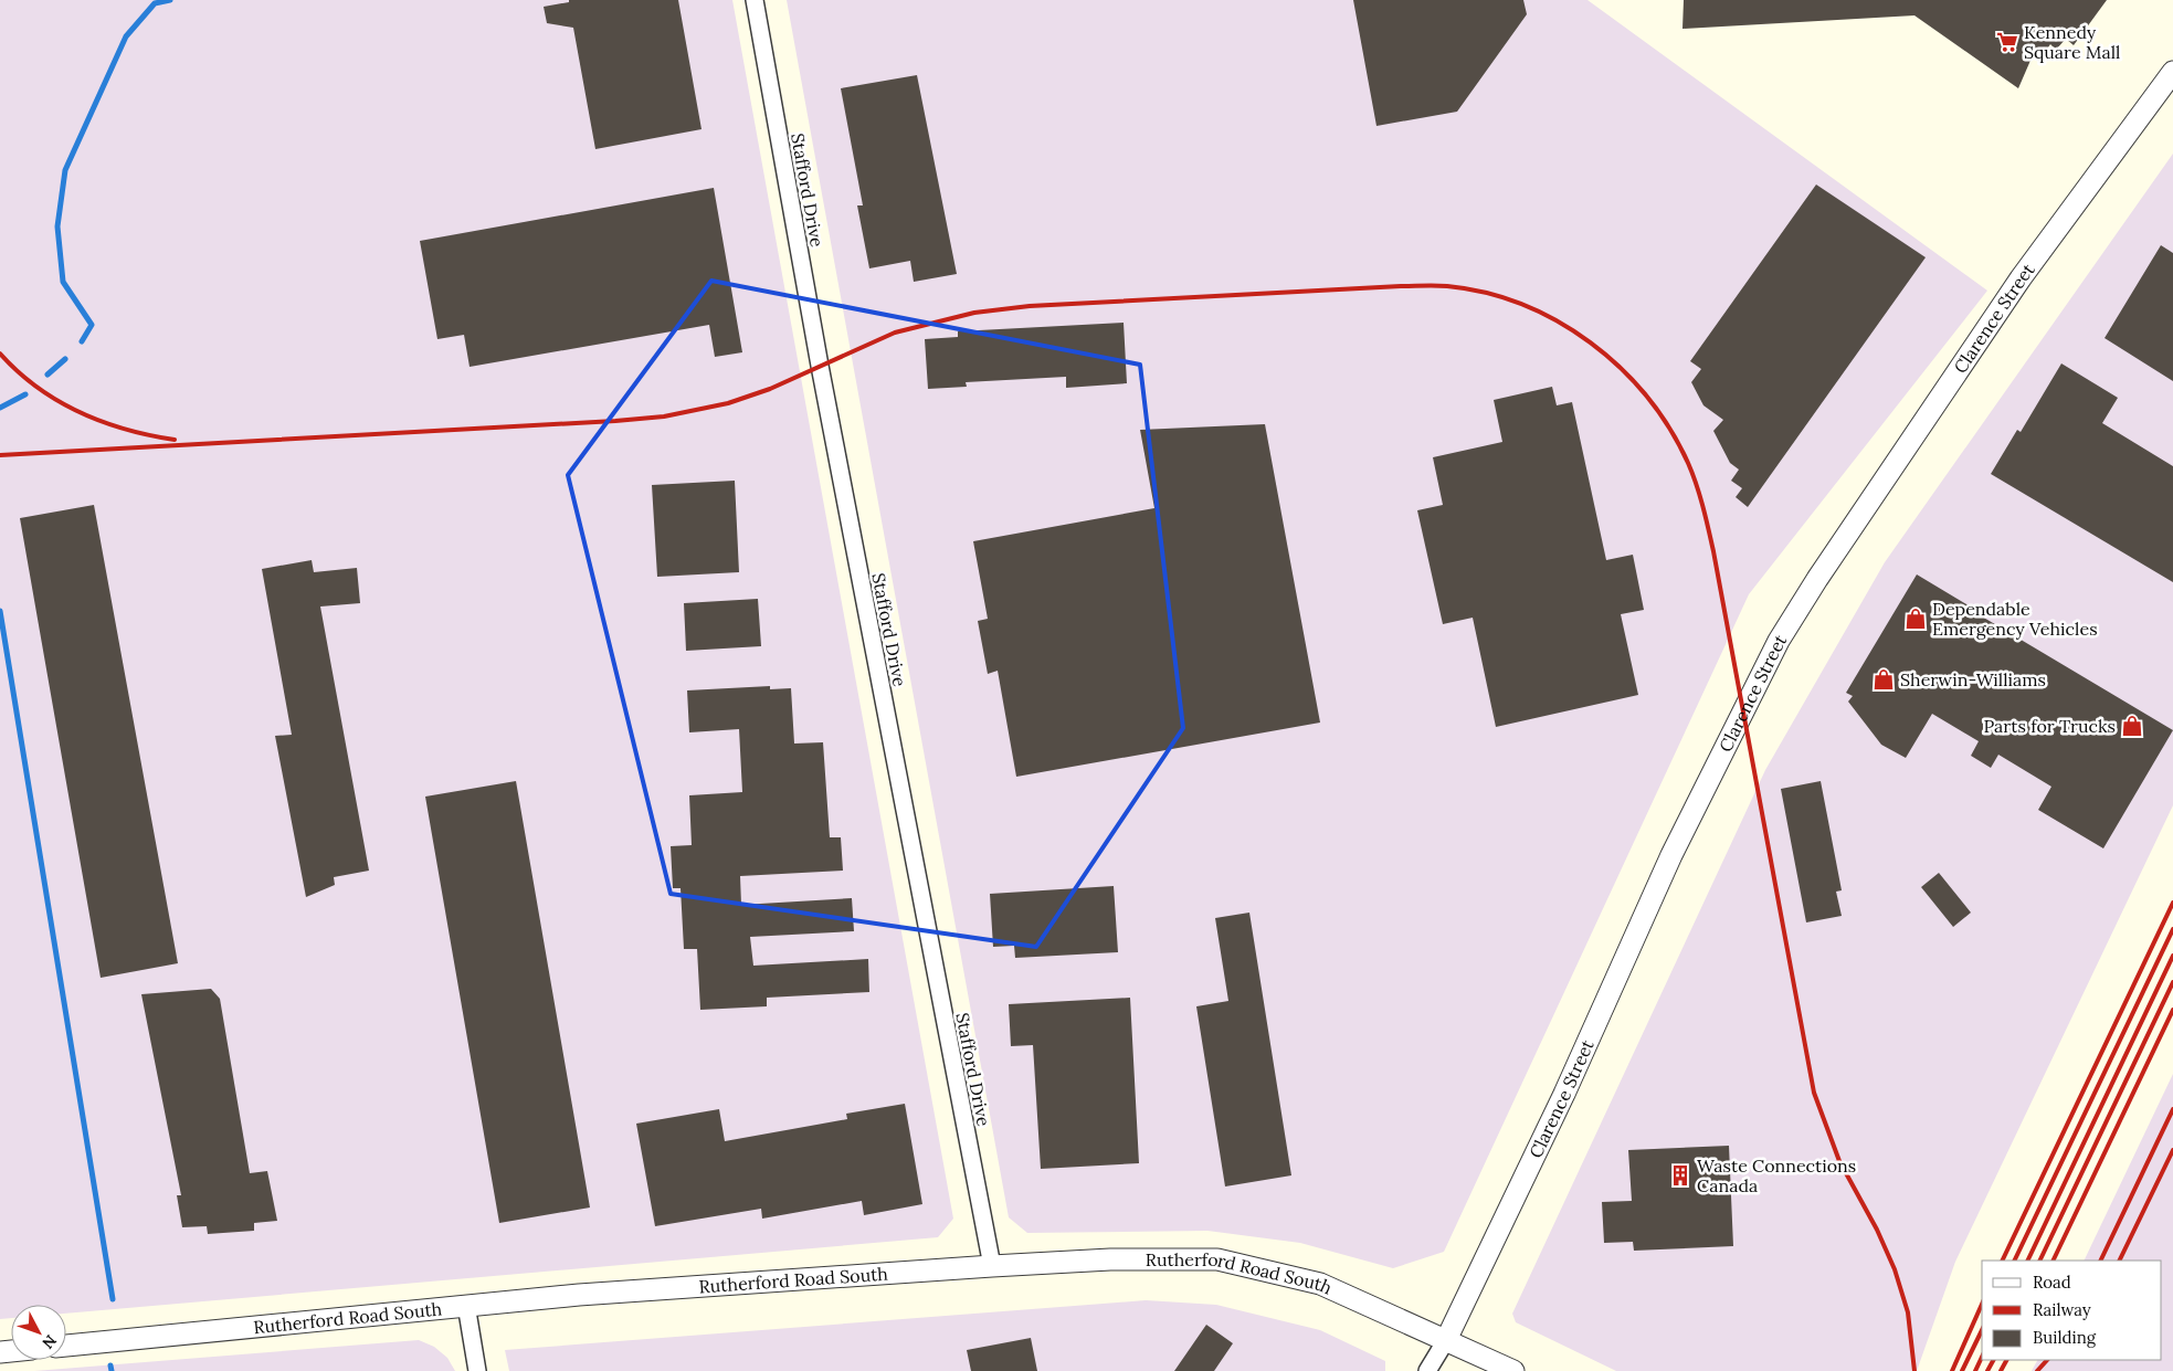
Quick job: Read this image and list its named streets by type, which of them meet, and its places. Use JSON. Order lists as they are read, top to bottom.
{
  "streets": {
    "street": ["Stafford Drive", "Clarence Street", "Rutherford Road South"]
  },
  "crossings": [
    ["Stafford Drive", "Rutherford Road South"],
    ["Clarence Street", "Rutherford Road South"]
  ],
  "places": {
    "supermarket": ["Kennedy Square Mall"],
    "shop": ["Dependable Emergency Vehicles", "Sherwin-Williams", "Parts for Trucks"],
    "building": ["Waste Connections Canada"]
  },
  "legend": ["Road", "Railway", "Building"],
  "north": "bottom right"
}
